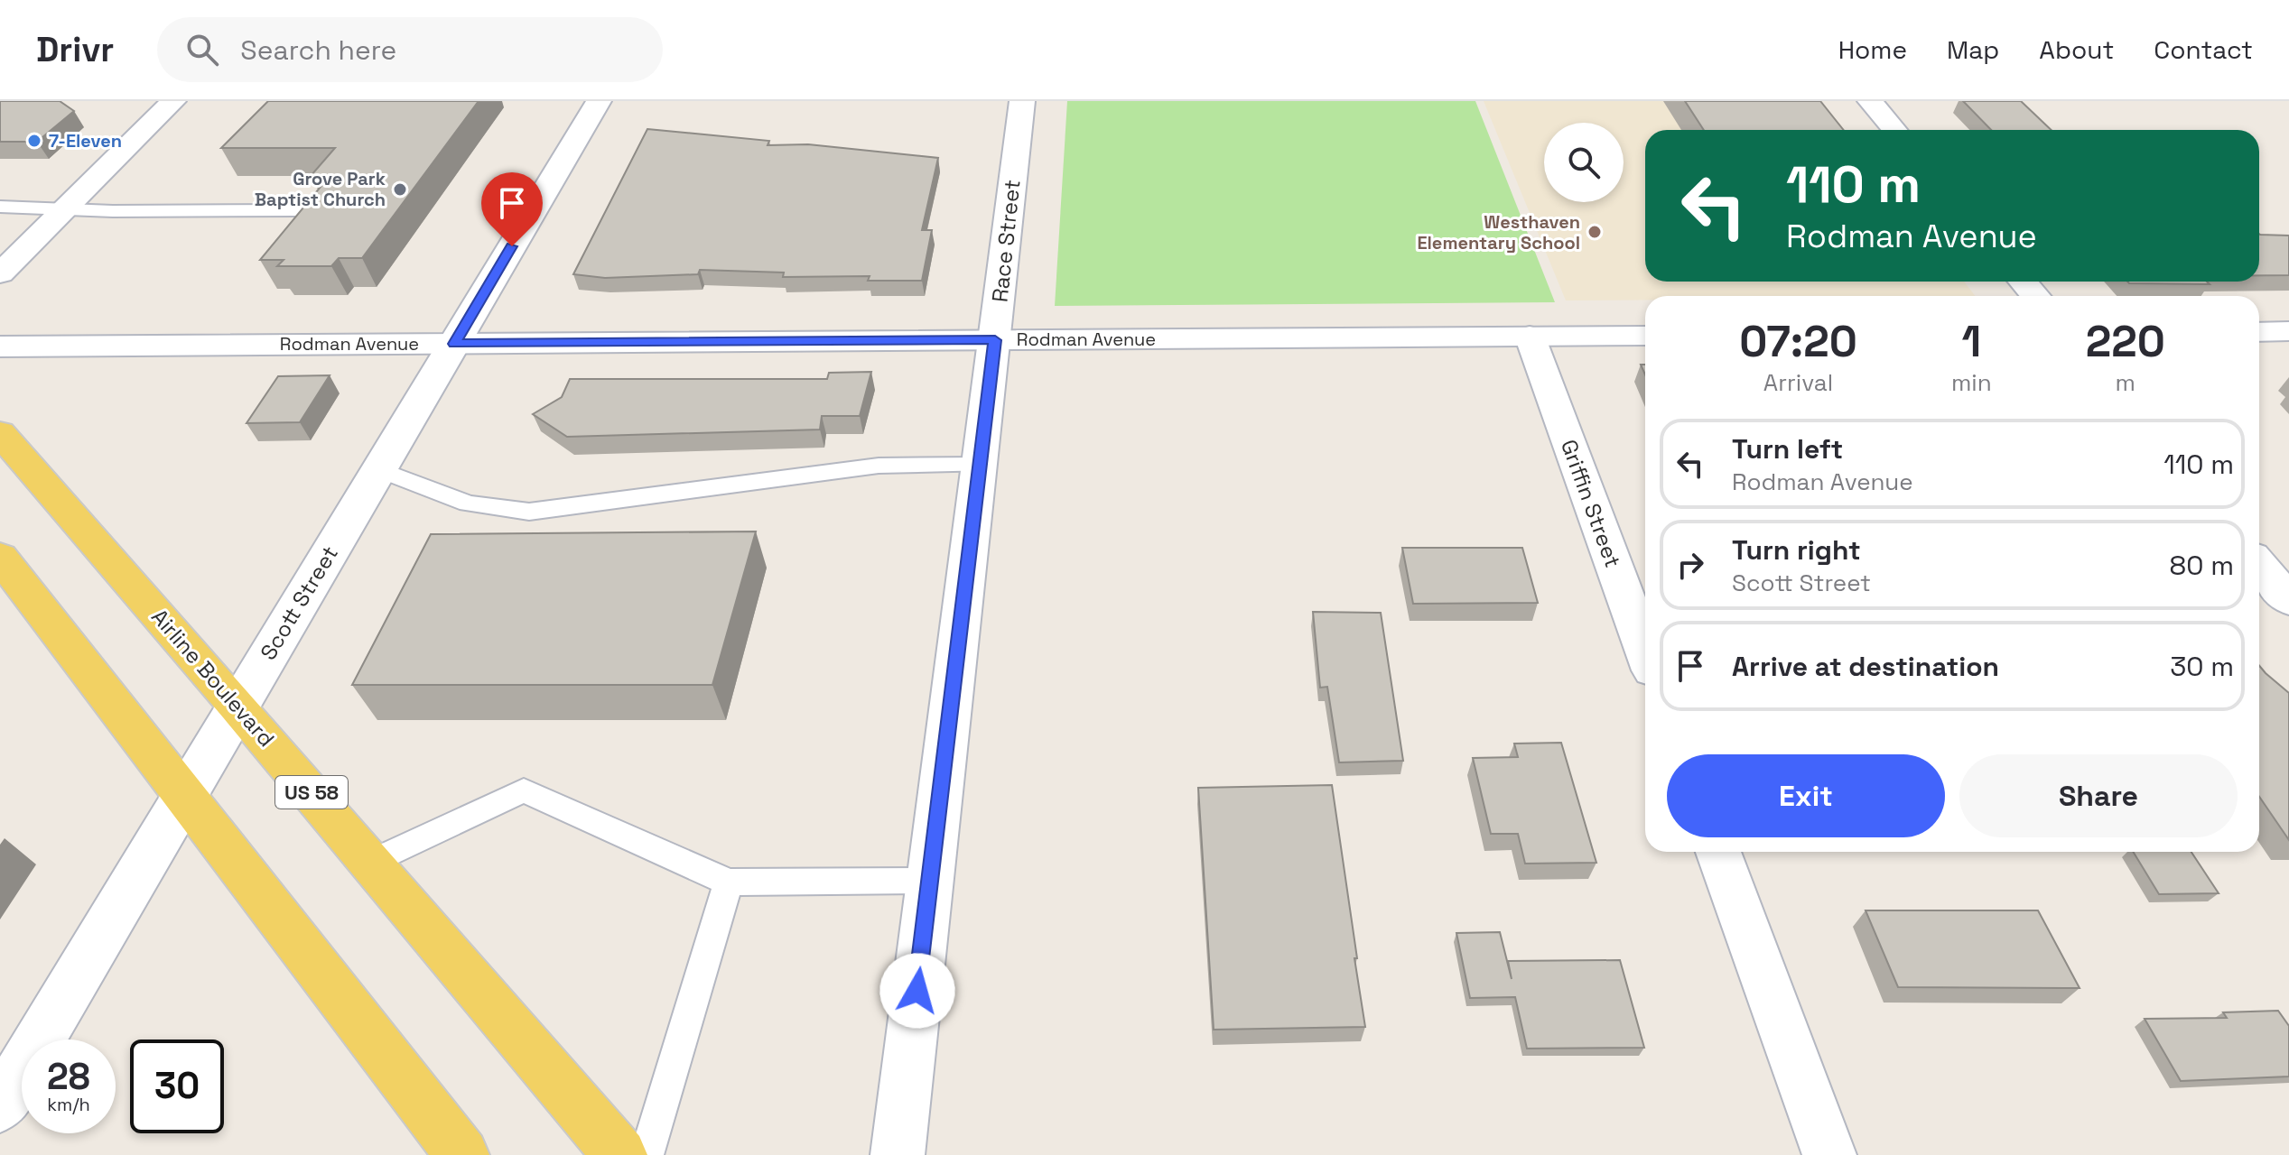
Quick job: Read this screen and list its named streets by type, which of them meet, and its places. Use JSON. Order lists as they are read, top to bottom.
{
  "streets": {
    "main road": ["Airline Boulevard", "US 58"],
    "street": [
      "Race Street",
      "Rodman Avenue",
      "Griffin Street",
      "Scott Street"
    ]
  },
  "crossings": [
    ["Race Street", "Rodman Avenue"],
    ["Rodman Avenue", "Griffin Street"],
    ["Rodman Avenue", "Scott Street"],
    ["Scott Street", "Airline Boulevard"]
  ],
  "places": ["7-Eleven", "Grove Park Baptist Church", "Westhaven Elementary School"],
  "page": {
    "header": "Drivr",
    "search": "Search here",
    "nav": [
      "Home",
      "Map",
      "About",
      "Contact"
    ],
    "turn": ["110 m", "Rodman Avenue"],
    "eta": [
      "07:20",
      "Arrival",
      "1",
      "min",
      "220",
      "m"
    ],
    "list": [
      {
        "name": "Turn left",
        "note": "Rodman Avenue",
        "value": "110 m"
      },
      {
        "name": "Turn right",
        "note": "Scott Street",
        "value": "80 m"
      },
      {
        "name": "Arrive at destination",
        "value": "30 m"
      }
    ],
    "buttons": ["Exit", "Share"],
    "speed": "28 km/h",
    "limit": "30"
  }
}
